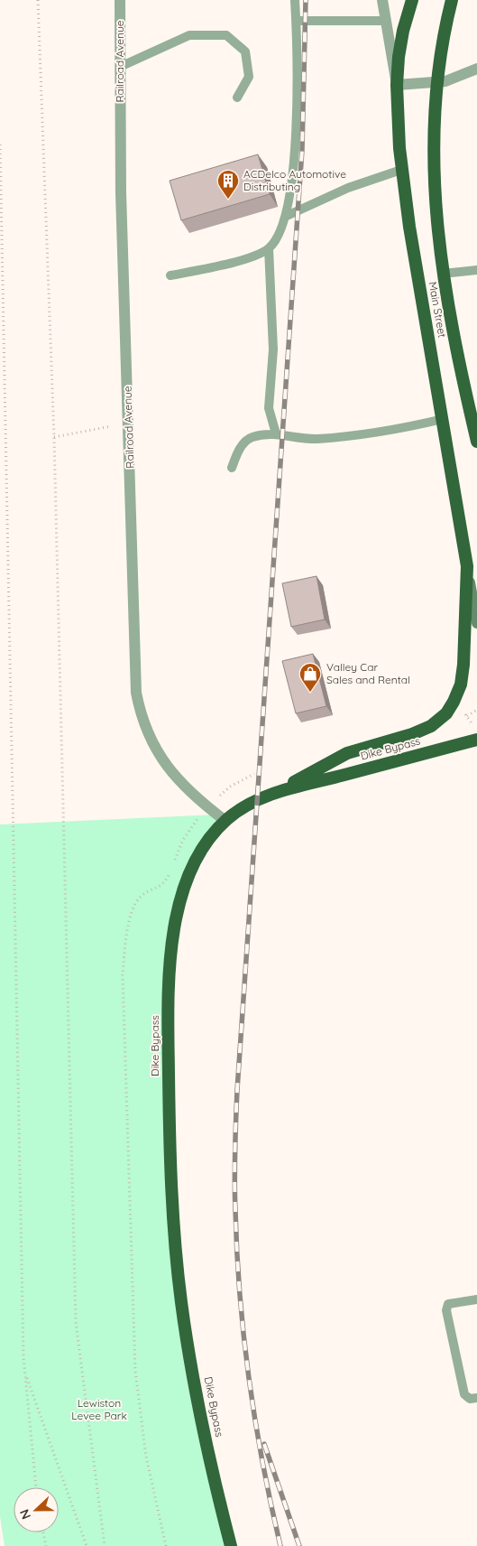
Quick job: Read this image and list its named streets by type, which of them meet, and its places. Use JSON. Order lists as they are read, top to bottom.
{
  "streets": {
    "highway": ["Main Street", "Dike Bypass"],
    "street": ["Railroad Avenue"]
  },
  "crossings": [
    ["Railroad Avenue", "Dike Bypass"]
  ],
  "parks": ["Lewiston Levee Park"],
  "places": {
    "building": ["ACDelco Automotive Distributing"],
    "shop": ["Valley Car Sales and Rental"]
  },
  "north": "left"
}
